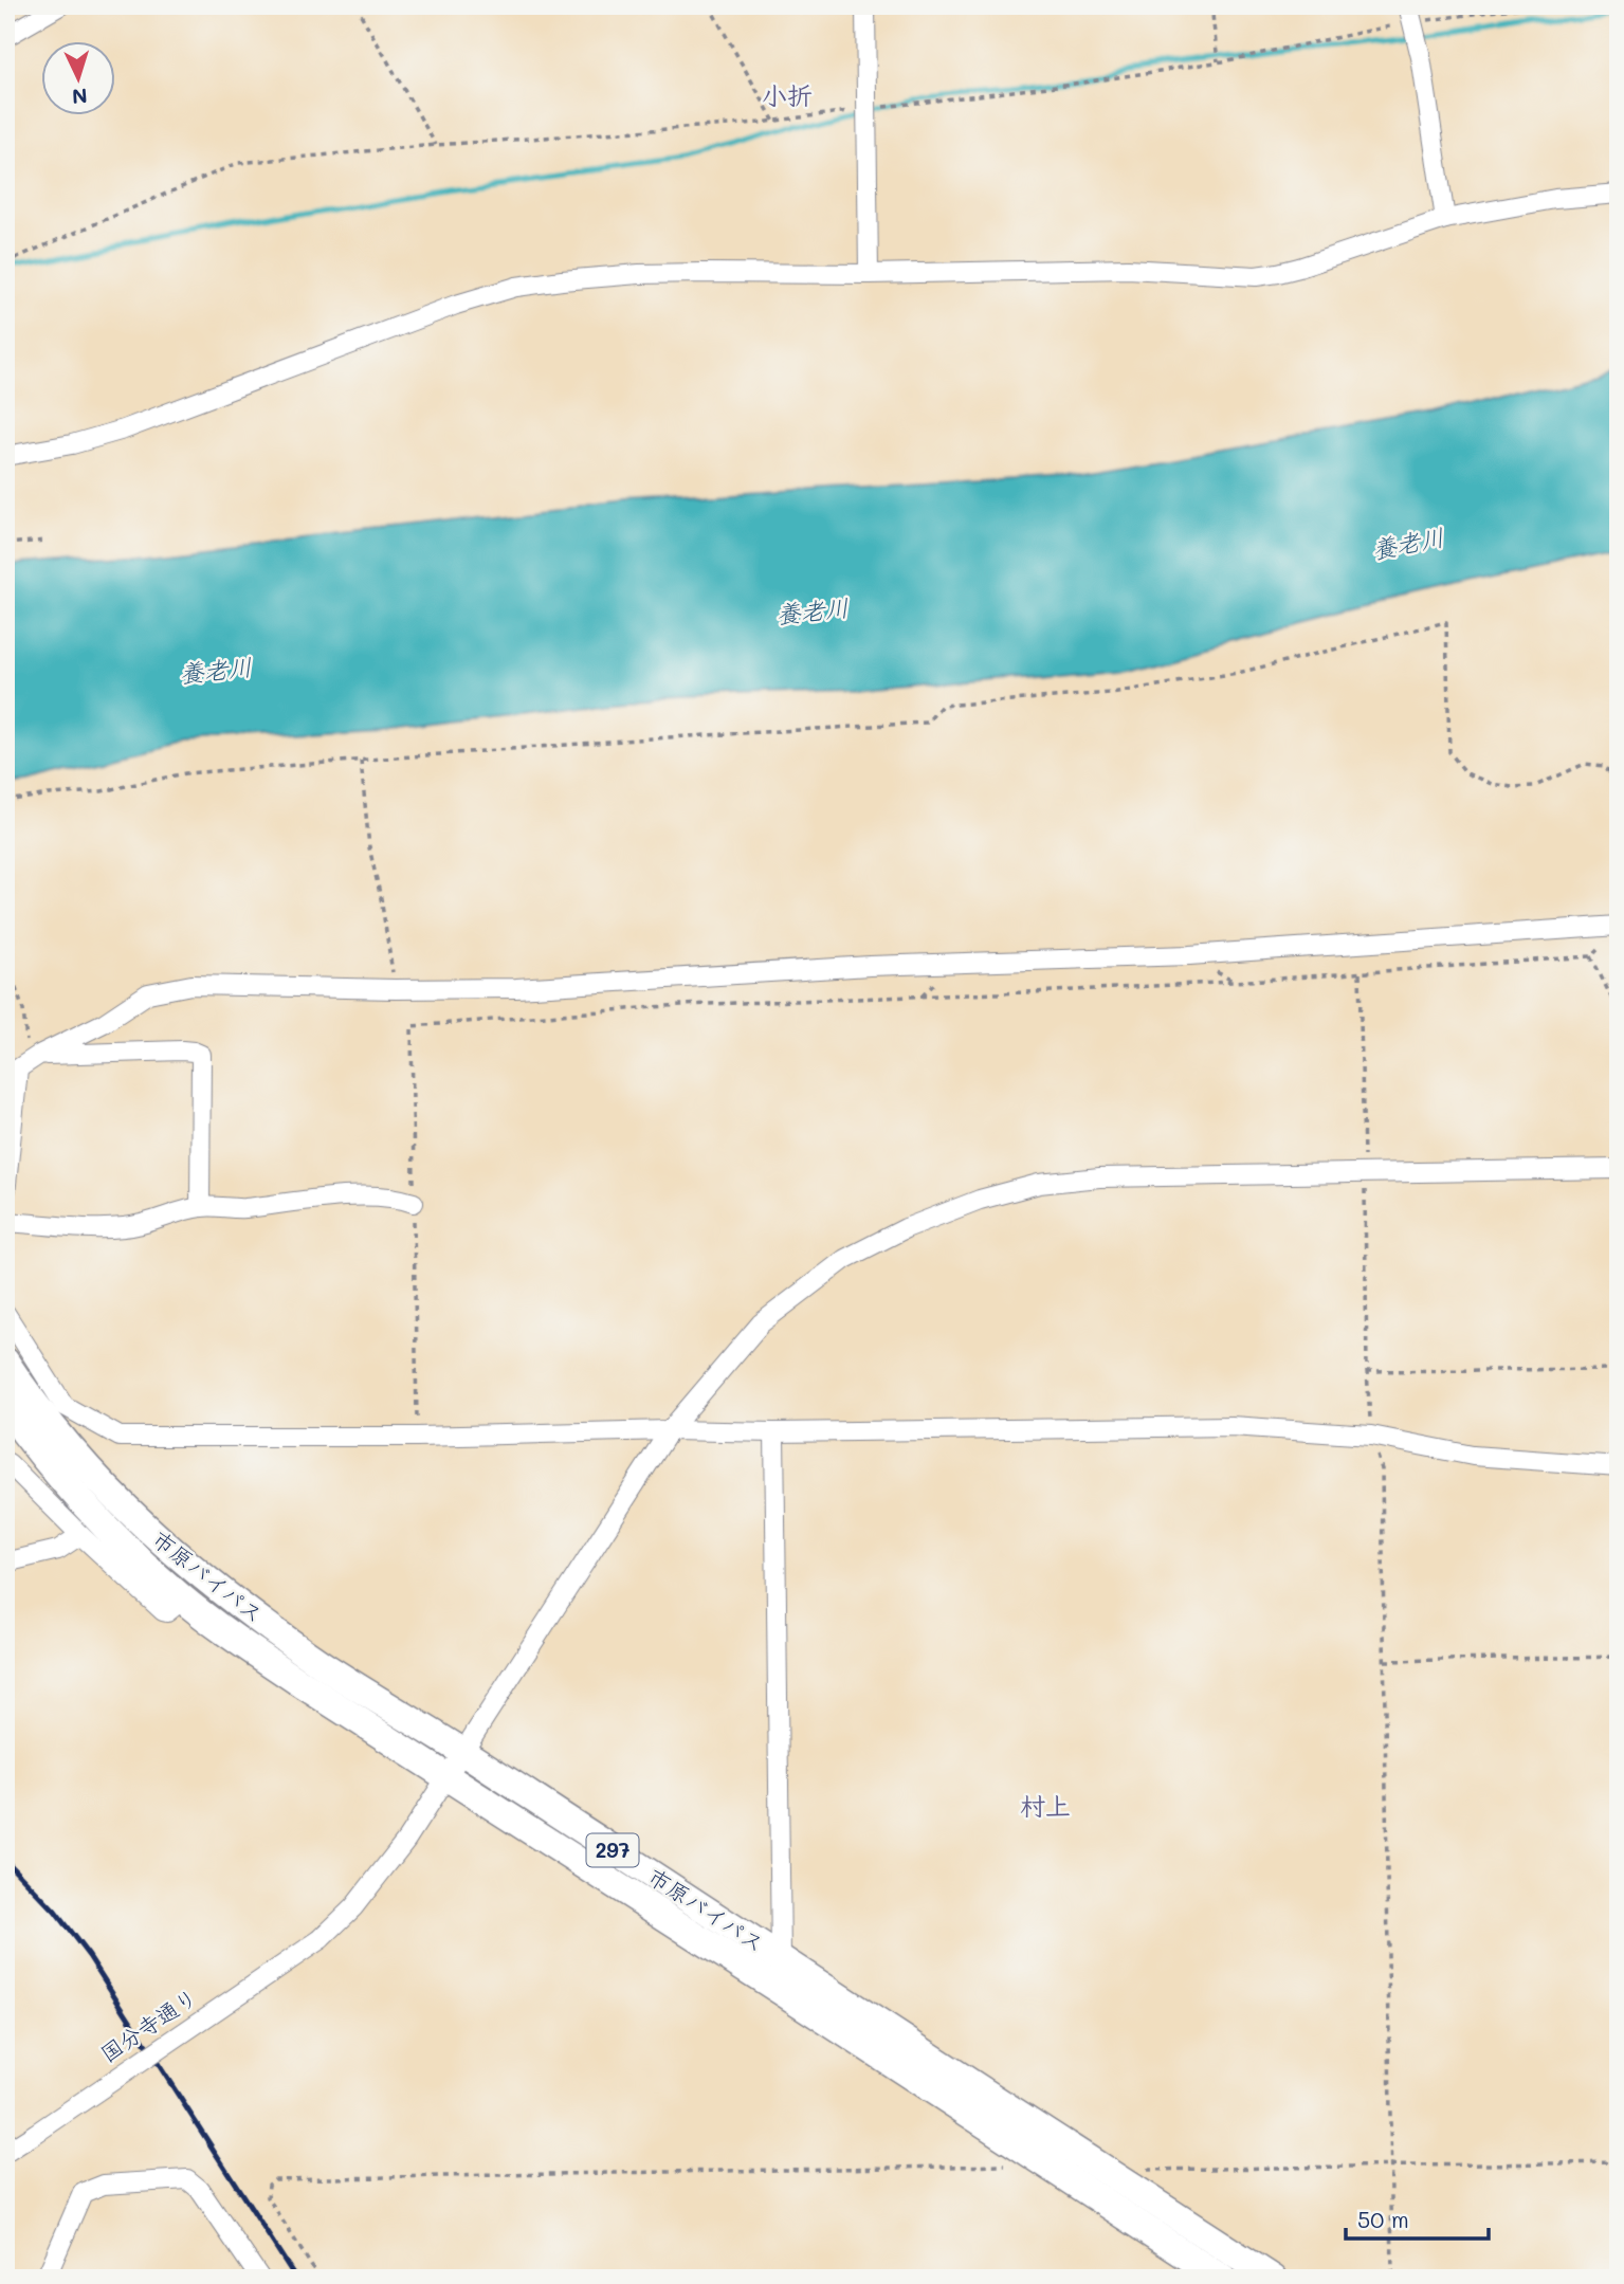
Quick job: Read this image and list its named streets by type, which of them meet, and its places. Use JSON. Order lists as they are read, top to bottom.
{
  "streets": {
    "highway": ["市原バイパス", "297"],
    "street": ["国分寺通り"]
  },
  "crossings": [
    ["市原バイパス", "国分寺通り"]
  ],
  "districts": ["小折", "村上"],
  "water": ["養老川"],
  "scale_bar": "50 m",
  "north": "bottom"
}
